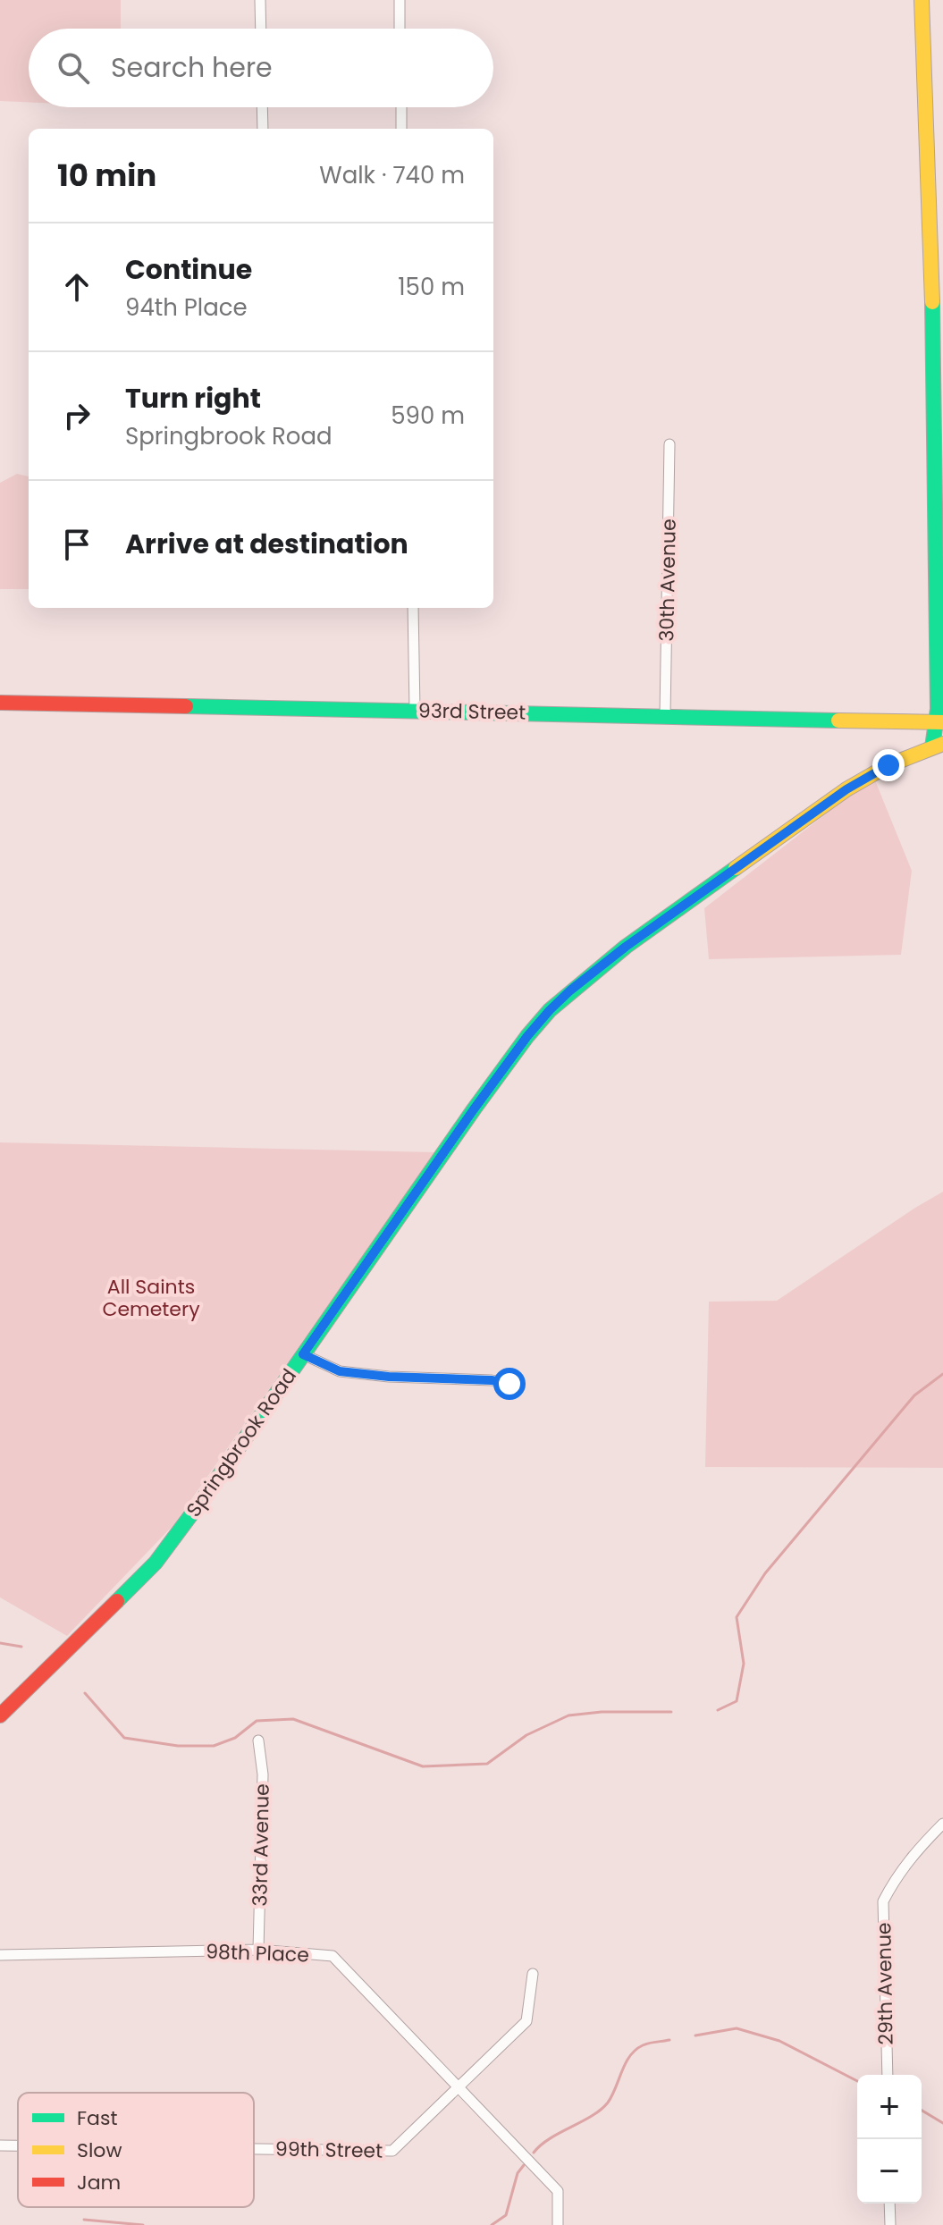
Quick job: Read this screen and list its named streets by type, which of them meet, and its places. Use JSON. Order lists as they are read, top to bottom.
{
  "streets": {
    "street": [
      "30th Avenue",
      "93rd Street",
      "Springbrook Road",
      "33rd Avenue",
      "98th Place",
      "29th Avenue",
      "99th Street"
    ]
  },
  "crossings": [
    ["30th Avenue", "93rd Street"],
    ["33rd Avenue", "98th Place"],
    ["98th Place", "99th Street"]
  ],
  "parks": ["All Saints Cemetery"],
  "legend": ["Fast", "Slow", "Jam"],
  "page": {
    "search": "Search here",
    "heading": ["10 min", "Walk · 740 m"],
    "list": [
      ["Continue", "94th Place", "150 m"],
      ["Turn right", "Springbrook Road", "590 m"],
      "Arrive at destination"
    ],
    "map_buttons": ["+", "−"]
  }
}
